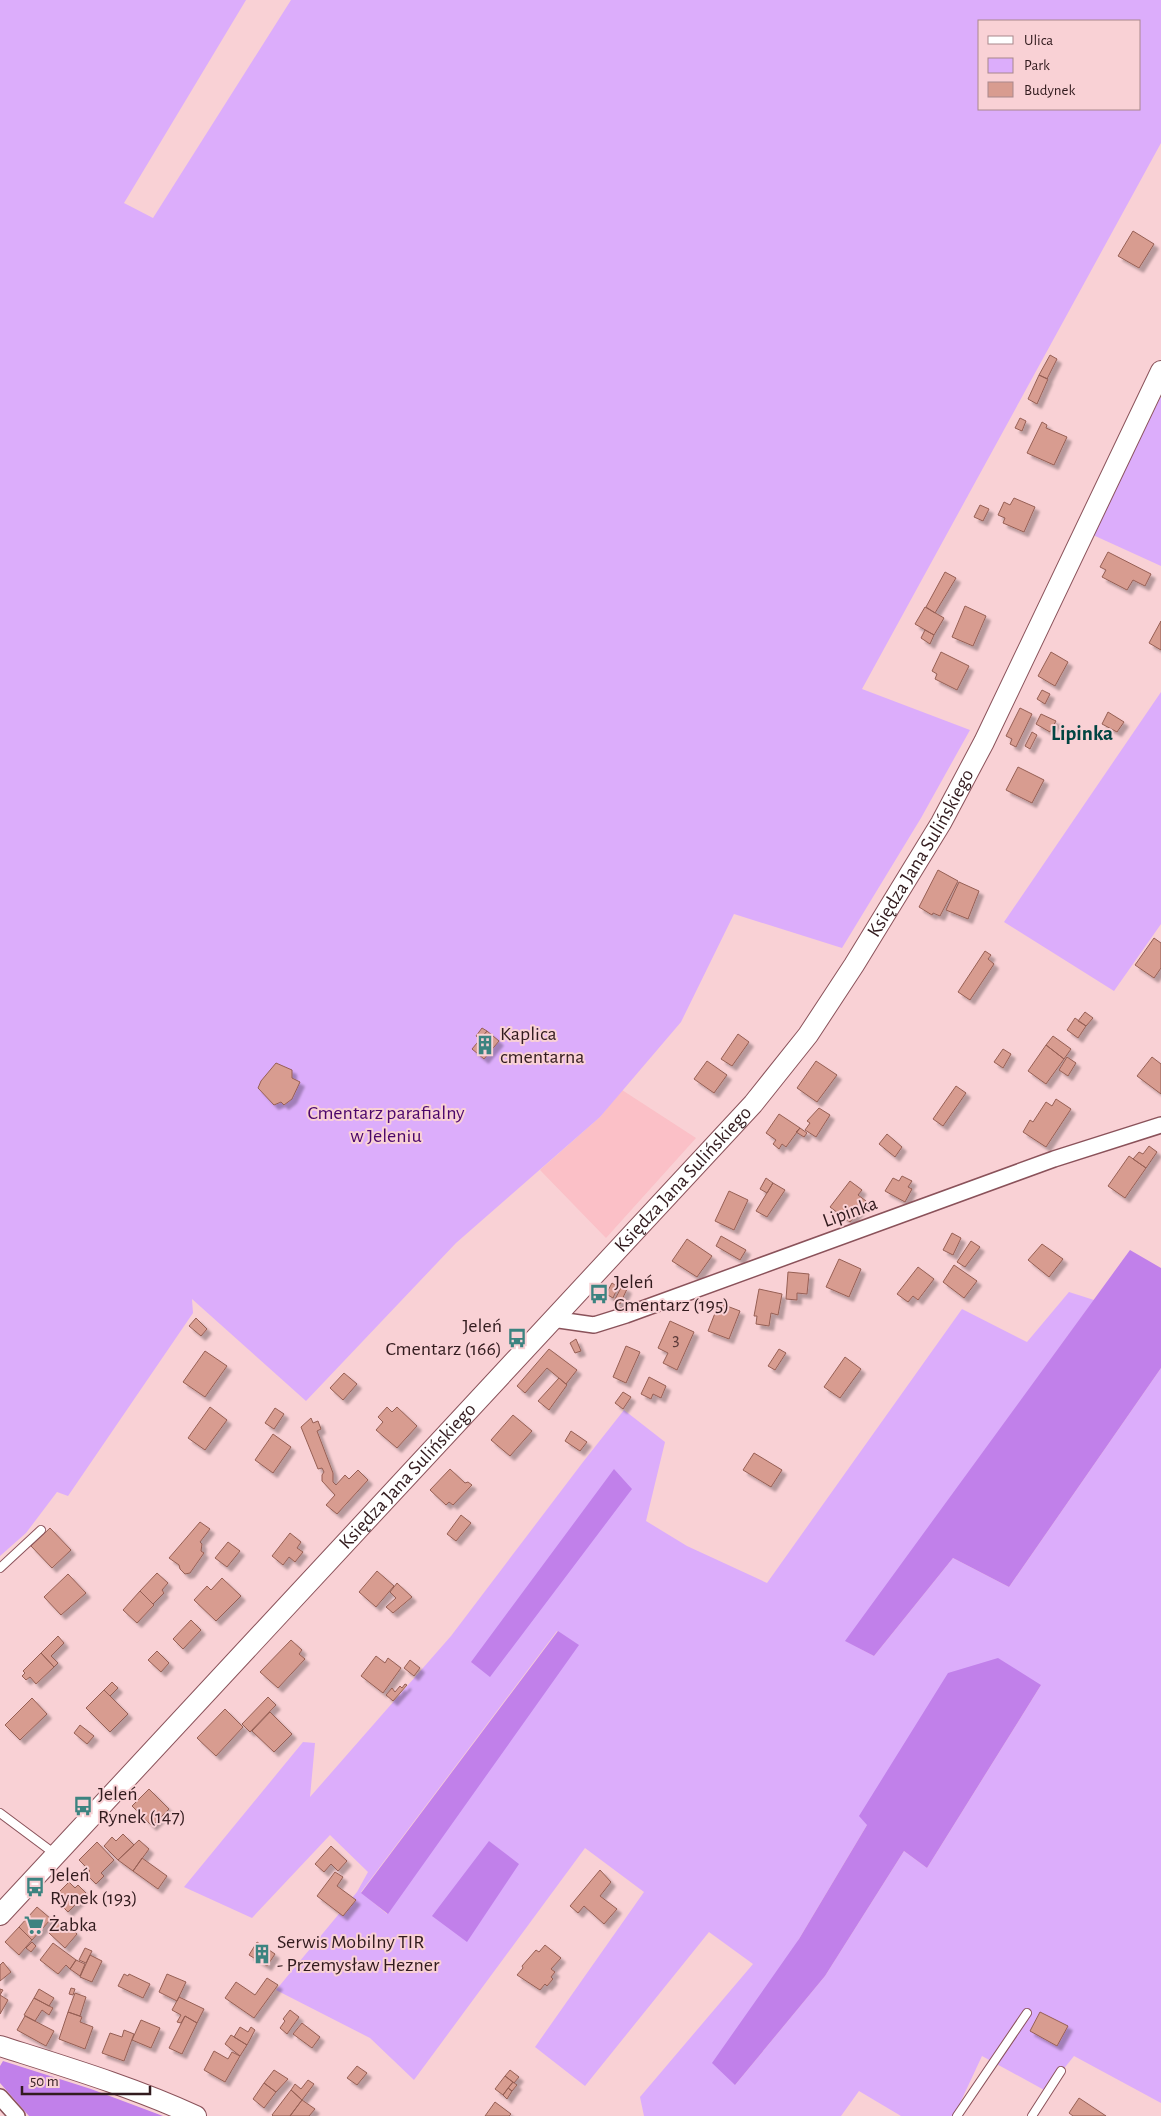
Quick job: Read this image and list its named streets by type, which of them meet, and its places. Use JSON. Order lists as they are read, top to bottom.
{
  "streets": {
    "street": ["Księdza Jana Sulińskiego", "Lipinka"]
  },
  "crossings": [
    ["Księdza Jana Sulińskiego", "Lipinka"]
  ],
  "districts": ["Lipinka"],
  "parks": ["Cmentarz parafialny w Jeleniu"],
  "places": {
    "building": ["Kaplica cmentarna", "Serwis Mobilny TIR - Przemysław Hezner"],
    "bus stop": [
      "Jeleń Cmentarz (195)",
      "Jeleń Cmentarz (166)",
      "Jeleń Rynek (147)",
      "Jeleń Rynek (193)"
    ],
    "supermarket": ["Żabka"]
  },
  "house_numbers": ["3"],
  "legend": ["Ulica", "Park", "Budynek"],
  "scale_bar": "50 m"
}
